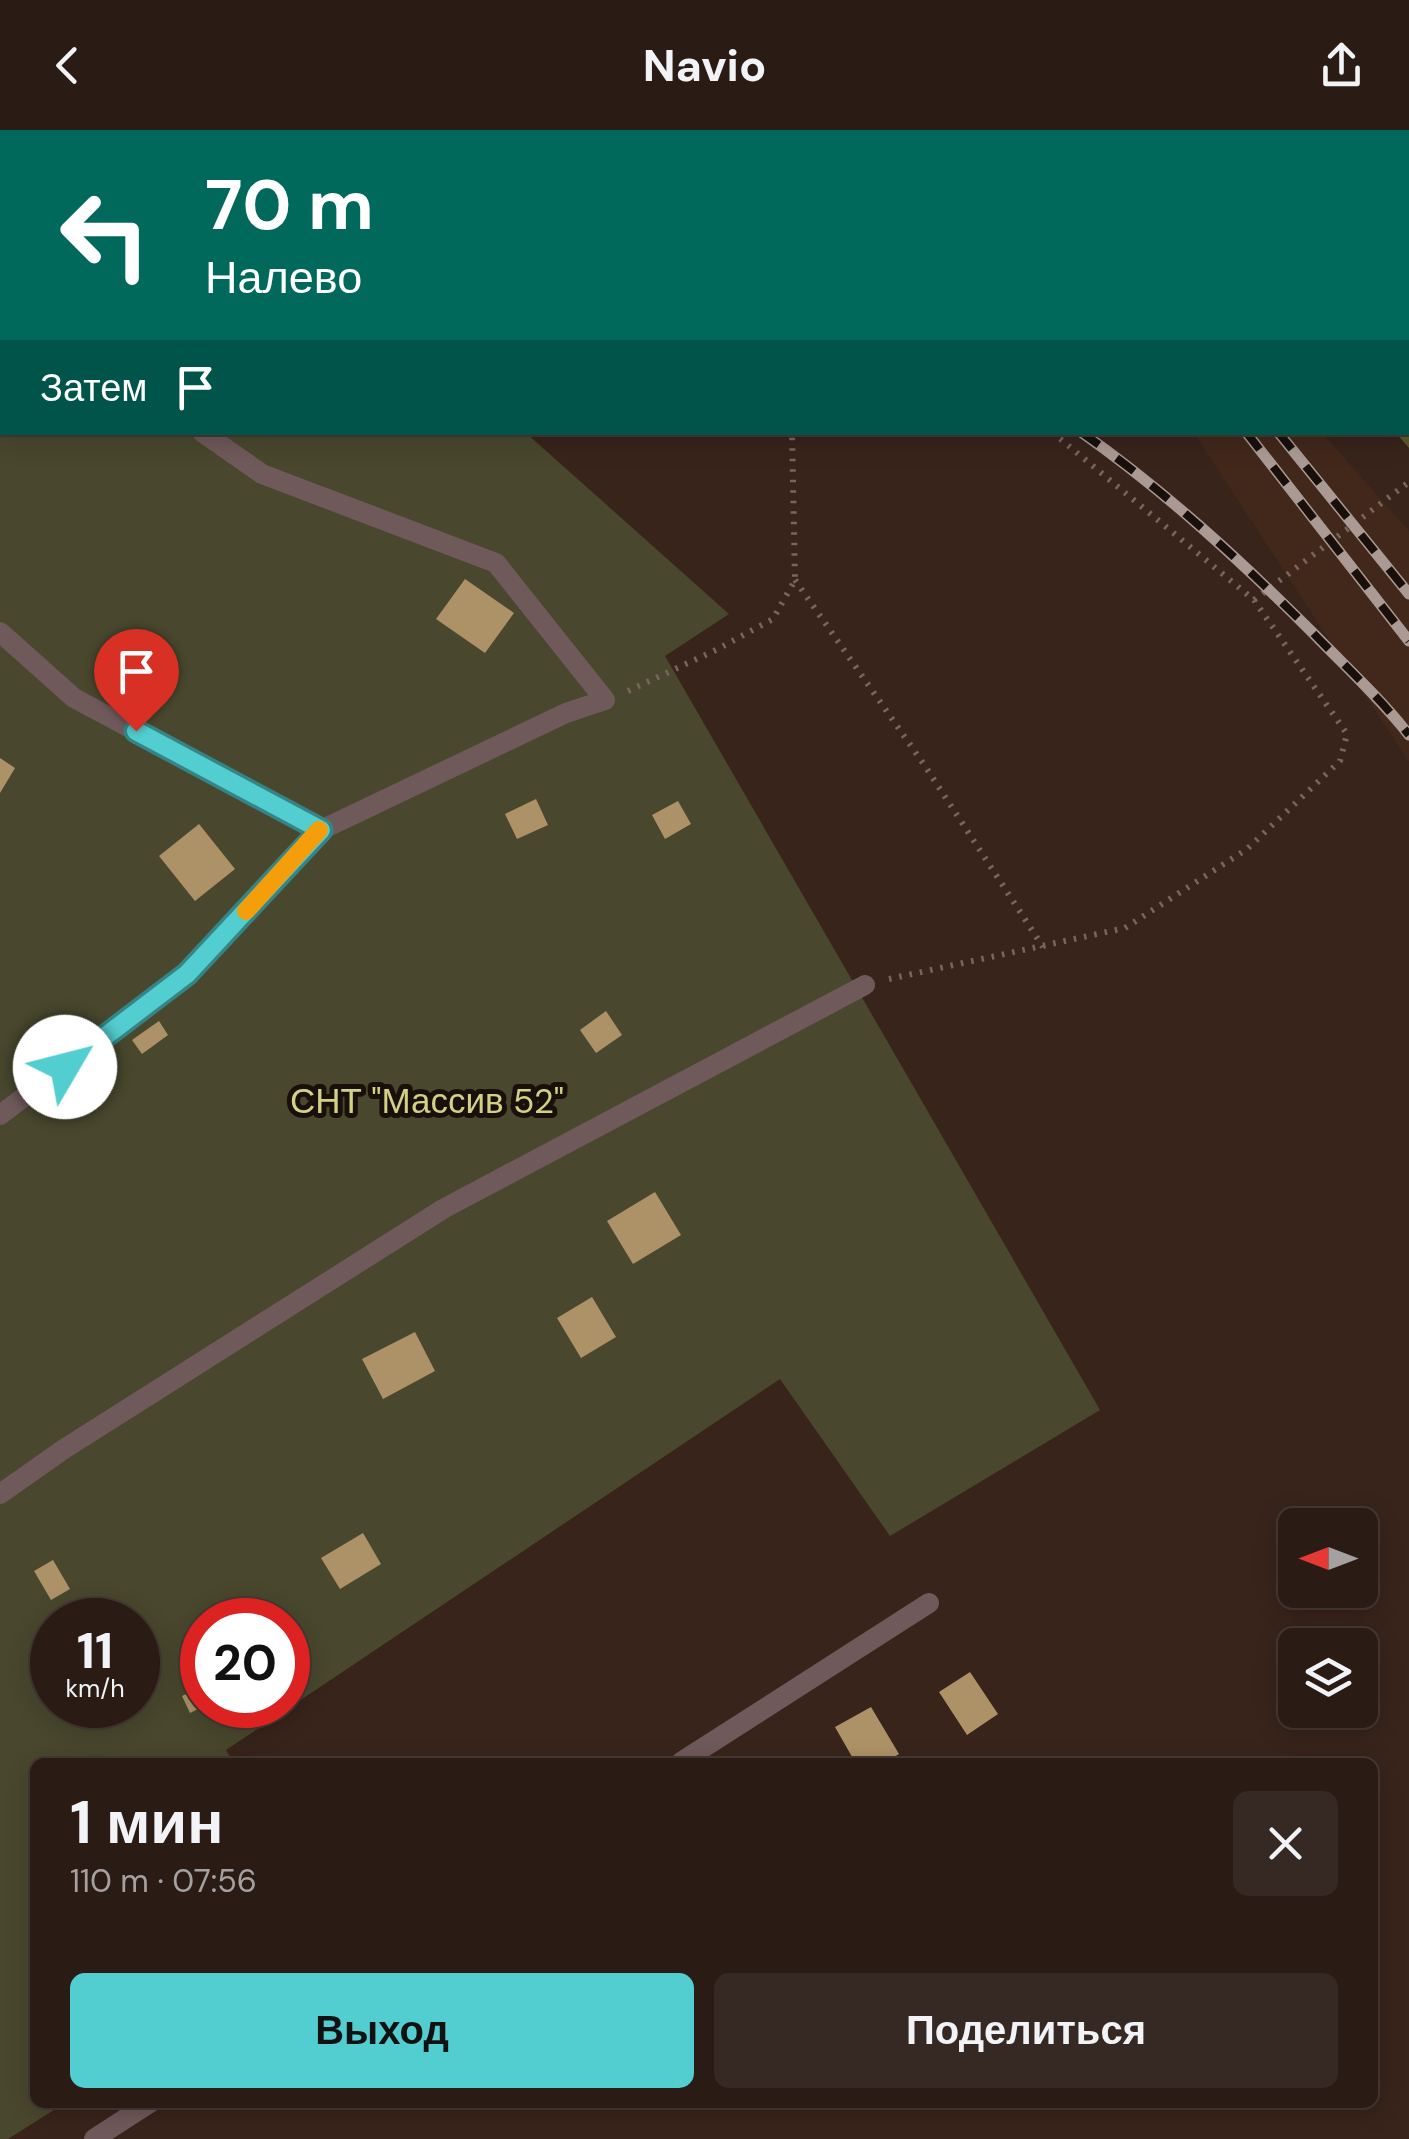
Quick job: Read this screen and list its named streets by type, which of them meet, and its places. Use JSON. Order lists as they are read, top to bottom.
{
  "parks": ["СНТ \"Массив 52\""],
  "north": "left",
  "page": {
    "header": "Navio",
    "turn": ["70 m", "Налево"],
    "then": "Затем",
    "speed": "11 km/h",
    "limit": "20",
    "heading": ["1 мин", "110 m · 07:56"],
    "buttons": ["Выход", "Поделиться"]
  }
}
